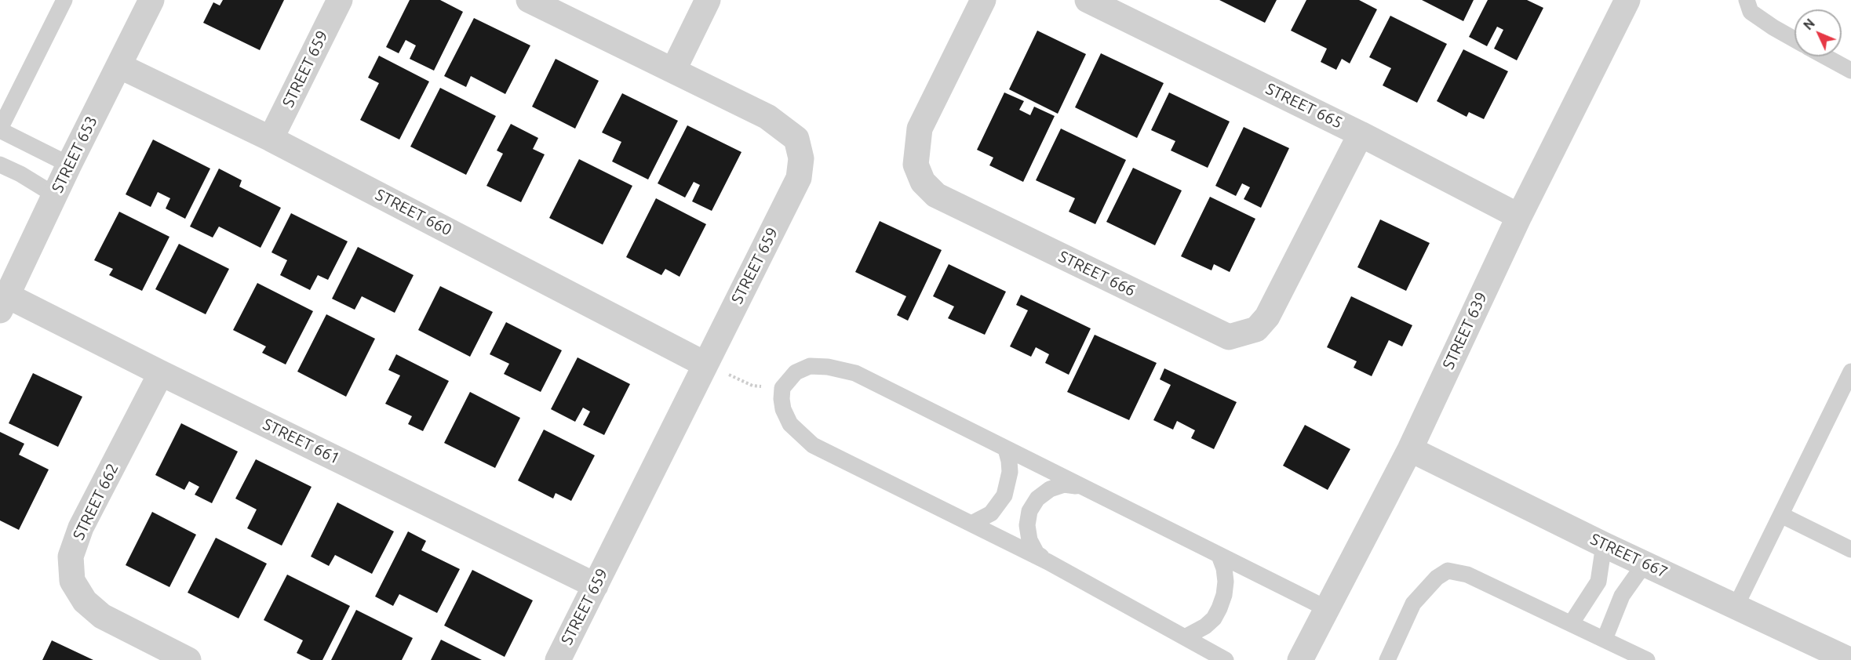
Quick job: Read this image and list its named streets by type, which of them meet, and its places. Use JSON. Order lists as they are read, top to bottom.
{
  "streets": {
    "street": [
      "STREET 659",
      "STREET 665",
      "STREET 653",
      "STREET 660",
      "STREET 666",
      "STREET 639",
      "STREET 661",
      "STREET 662",
      "STREET 667"
    ]
  },
  "crossings": [
    ["STREET 659", "STREET 660"],
    ["STREET 659", "STREET 661"],
    ["STREET 665", "STREET 666"],
    ["STREET 665", "STREET 639"],
    ["STREET 653", "STREET 660"],
    ["STREET 653", "STREET 661"],
    ["STREET 639", "STREET 667"],
    ["STREET 661", "STREET 662"]
  ],
  "north": "top left"
}
